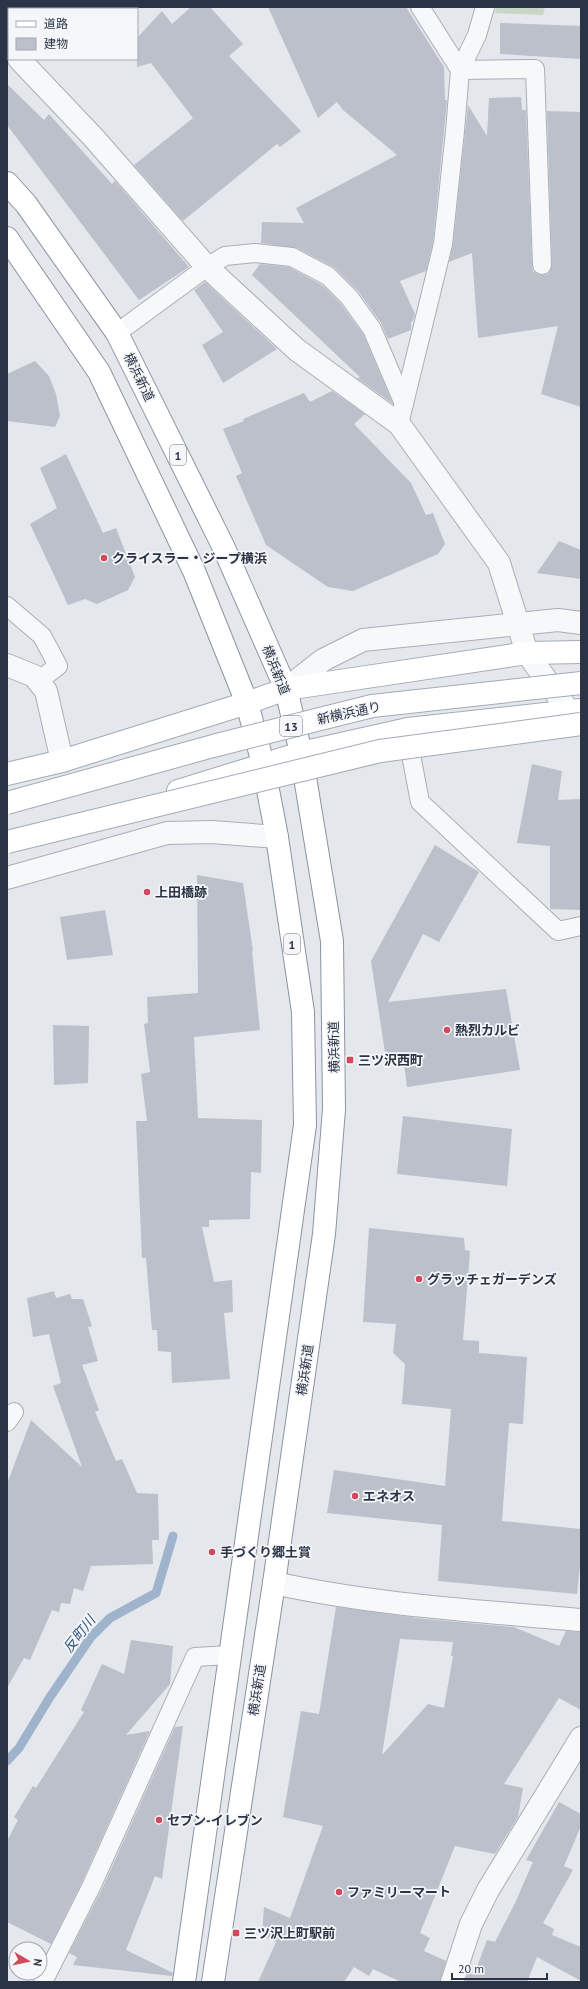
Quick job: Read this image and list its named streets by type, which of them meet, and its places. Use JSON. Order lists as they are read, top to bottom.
{
  "streets": {
    "main road": [
      "横浜新道",
      "1",
      "新横浜通り",
      "13"
    ]
  },
  "water": ["反町川"],
  "places": {
    "other": [
      "クライスラー・ジープ横浜",
      "上田橋跡",
      "熱烈カルビ",
      "グラッチェガーデンズ",
      "エネオス",
      "手づくり郷土賞",
      "セブン-イレブン",
      "ファミリーマート"
    ],
    "transit": ["三ツ沢西町", "三ツ沢上町駅前"]
  },
  "legend": ["道路", "建物"],
  "scale_bar": "20 m",
  "north": "right"
}
